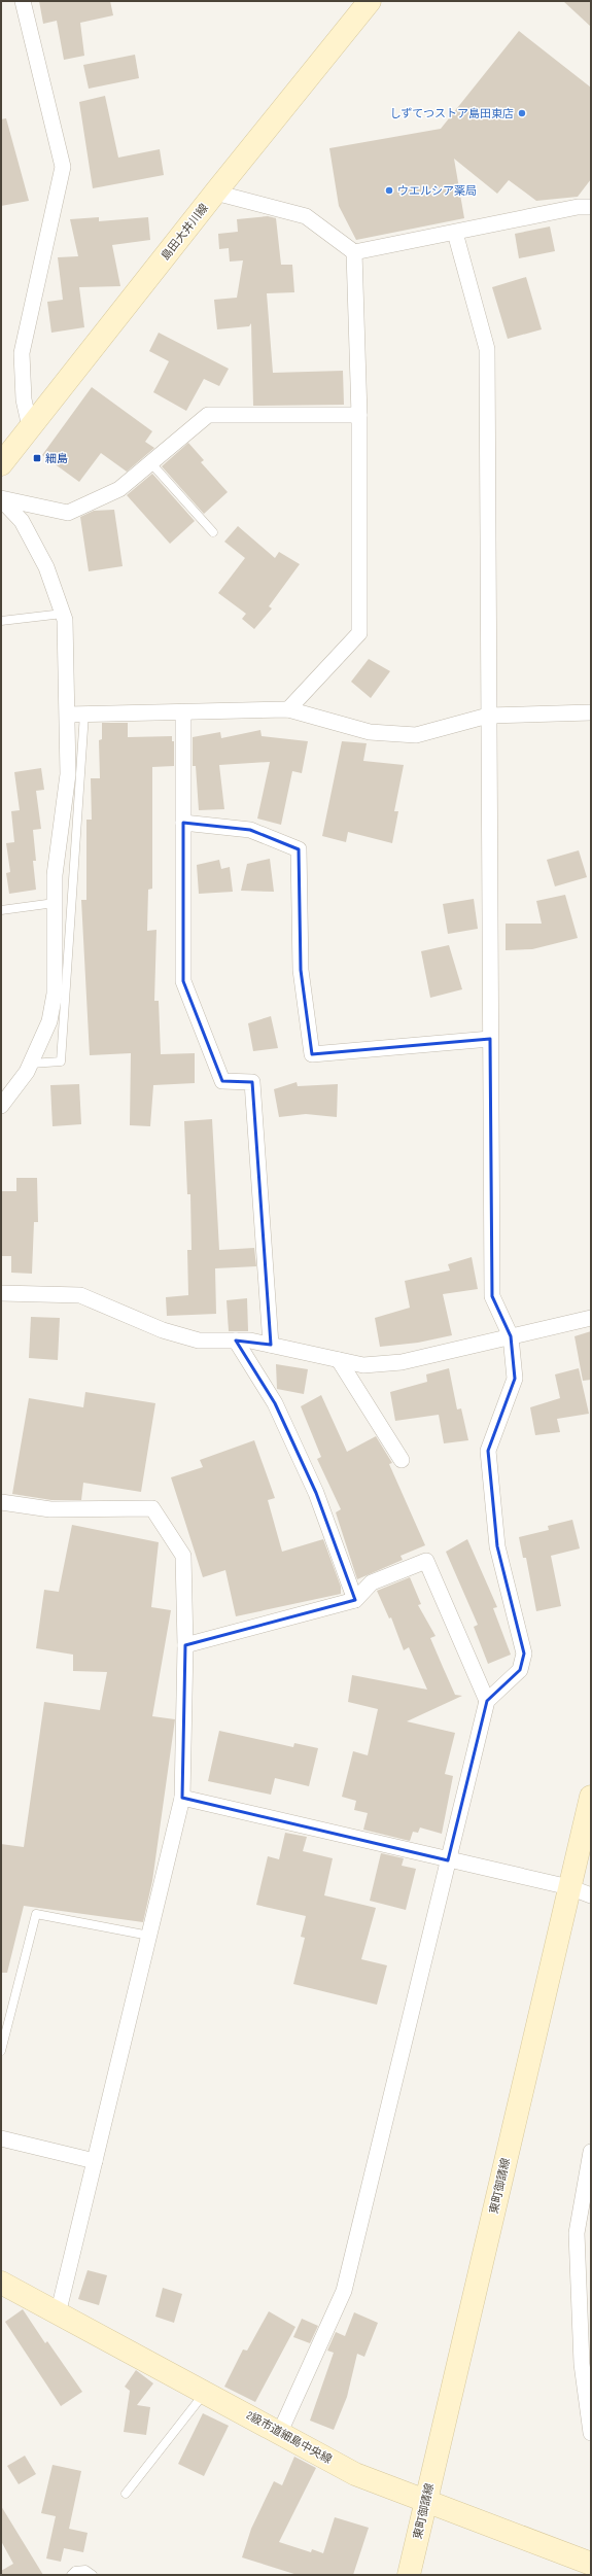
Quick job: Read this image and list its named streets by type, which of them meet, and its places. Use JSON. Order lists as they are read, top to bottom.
{
  "streets": {
    "street": ["島田大井川線", "東町御請線", "2級市道細島中央線"]
  },
  "crossings": [
    ["東町御請線", "2級市道細島中央線"]
  ],
  "places": {
    "other": ["しずてつストア島田東店", "ウエルシア薬局"],
    "transit": ["細島"]
  }
}
